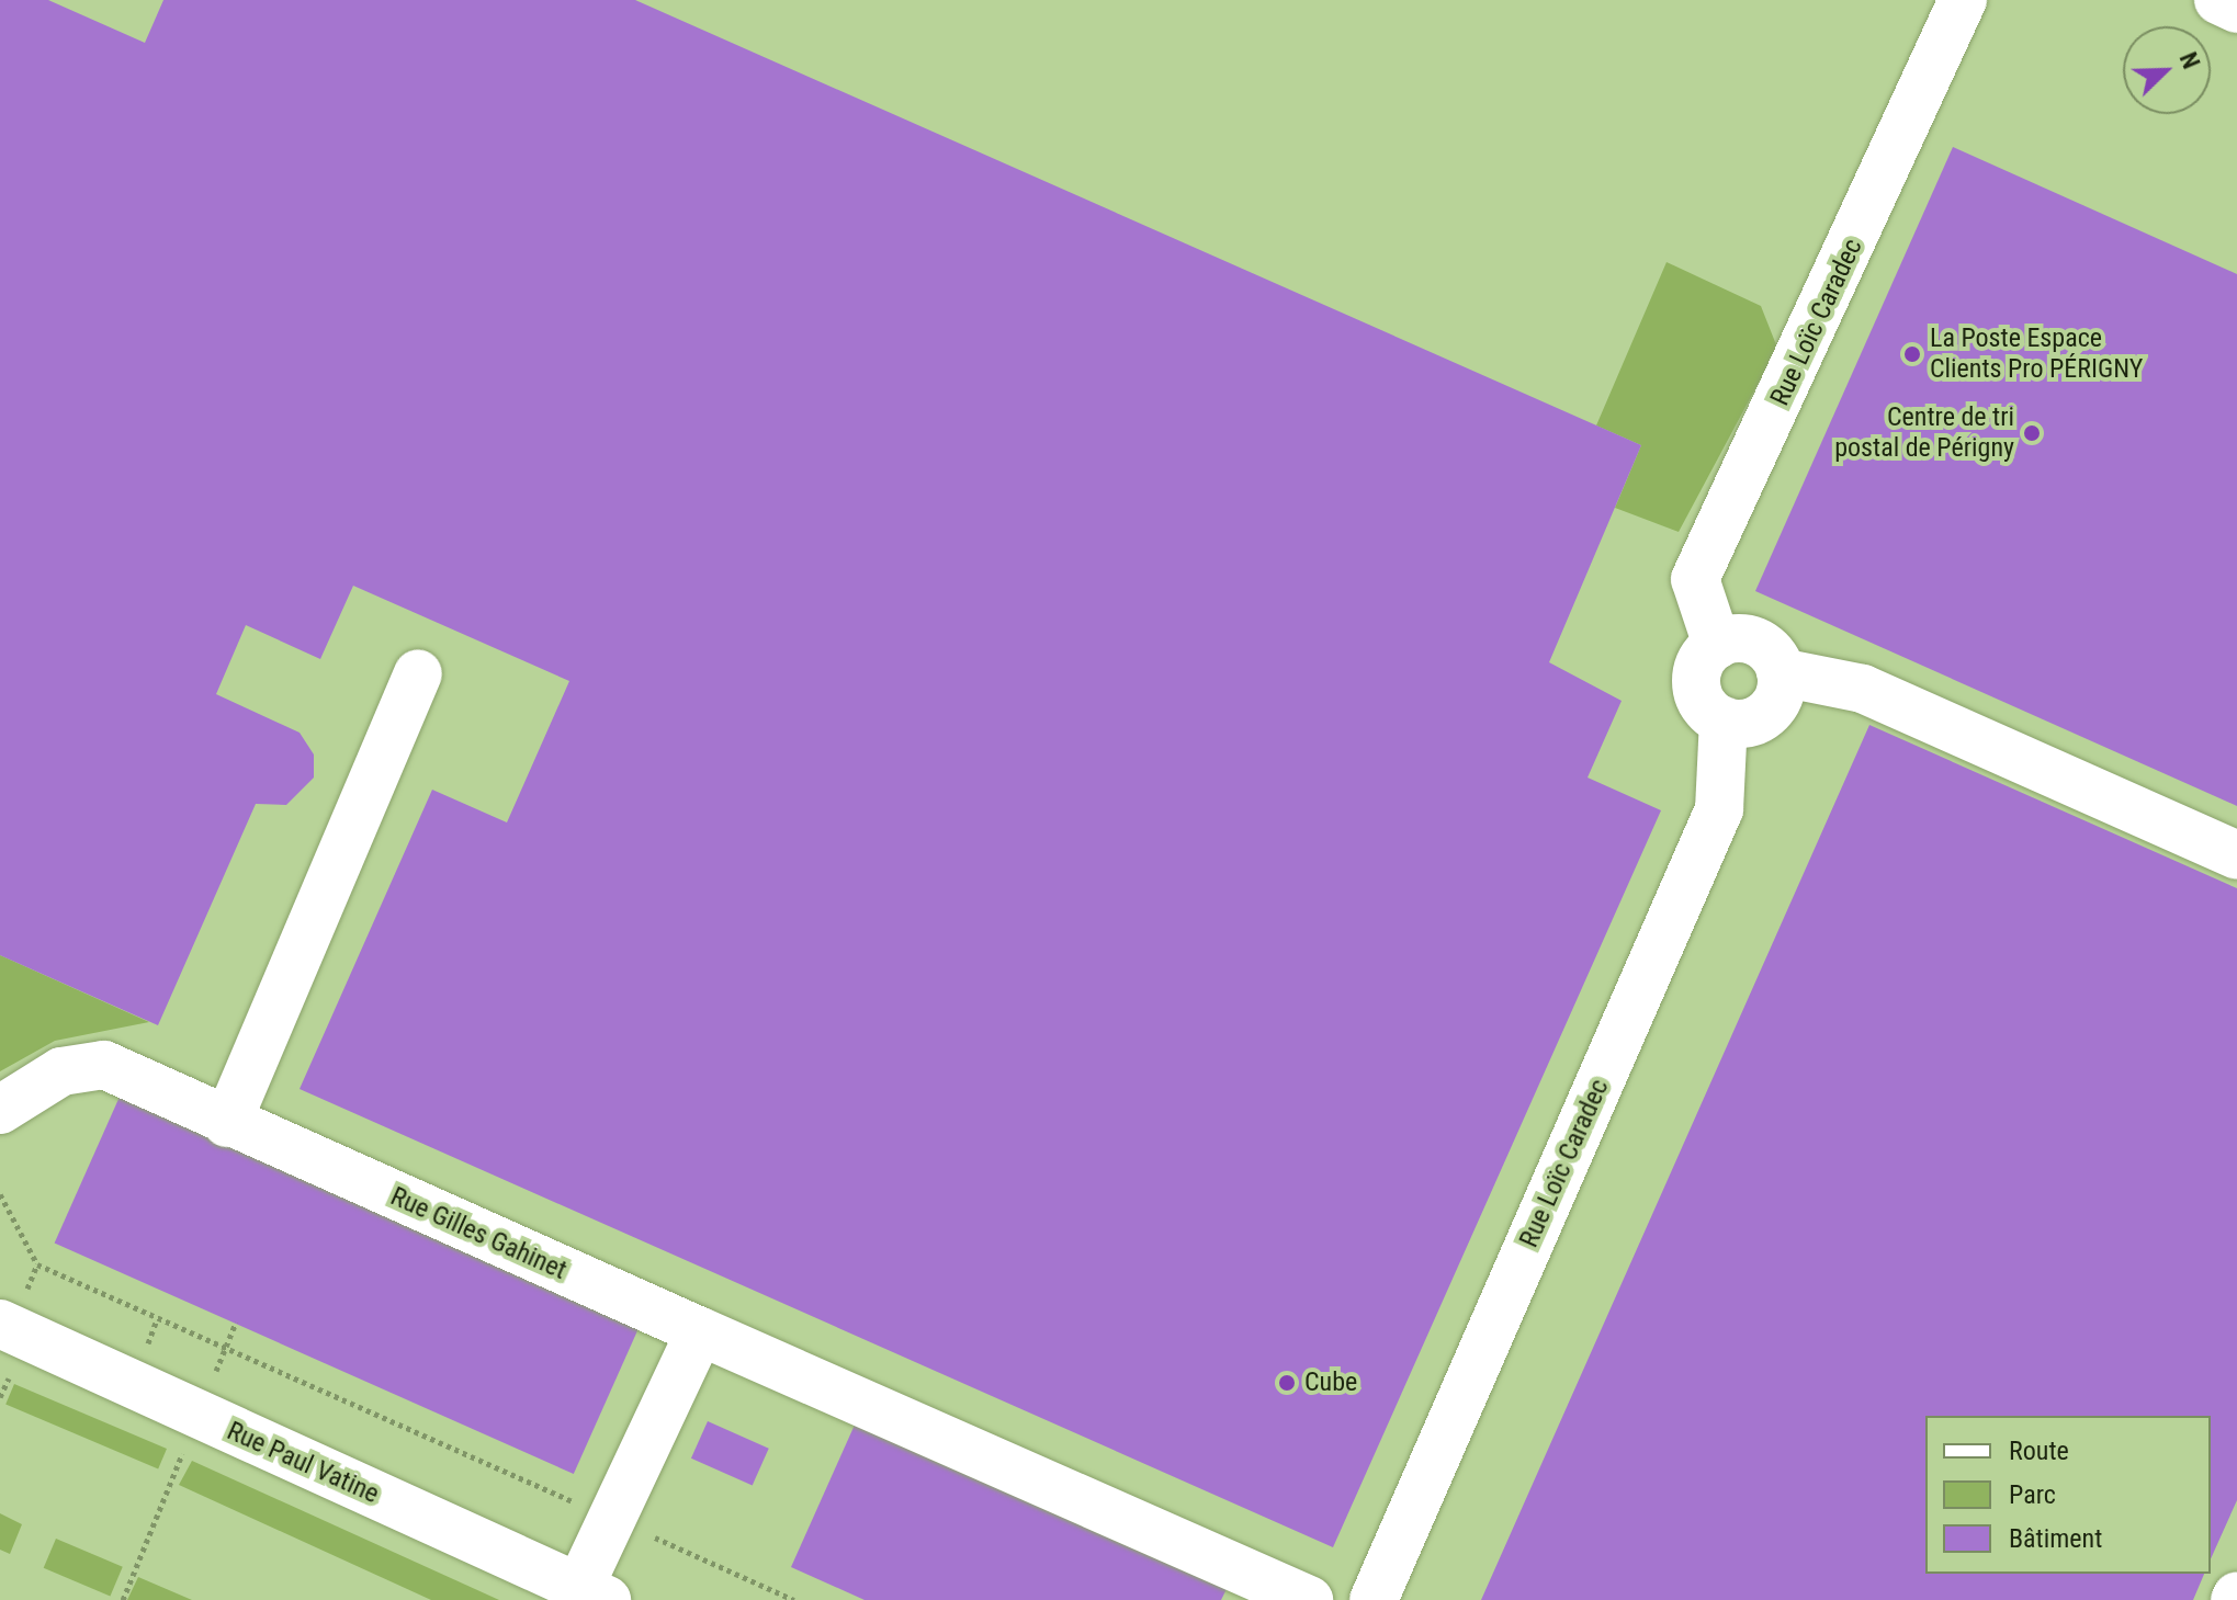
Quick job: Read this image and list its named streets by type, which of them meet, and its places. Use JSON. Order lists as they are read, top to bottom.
{
  "streets": {
    "street": ["Rue Loïc Caradec", "Rue Gilles Gahinet", "Rue Paul Vatine"]
  },
  "places": ["La Poste Espace Clients Pro PÉRIGNY", "Centre de tri postal de Périgny", "Cube"],
  "legend": ["Route", "Parc", "Bâtiment"],
  "north": "top right"
}
